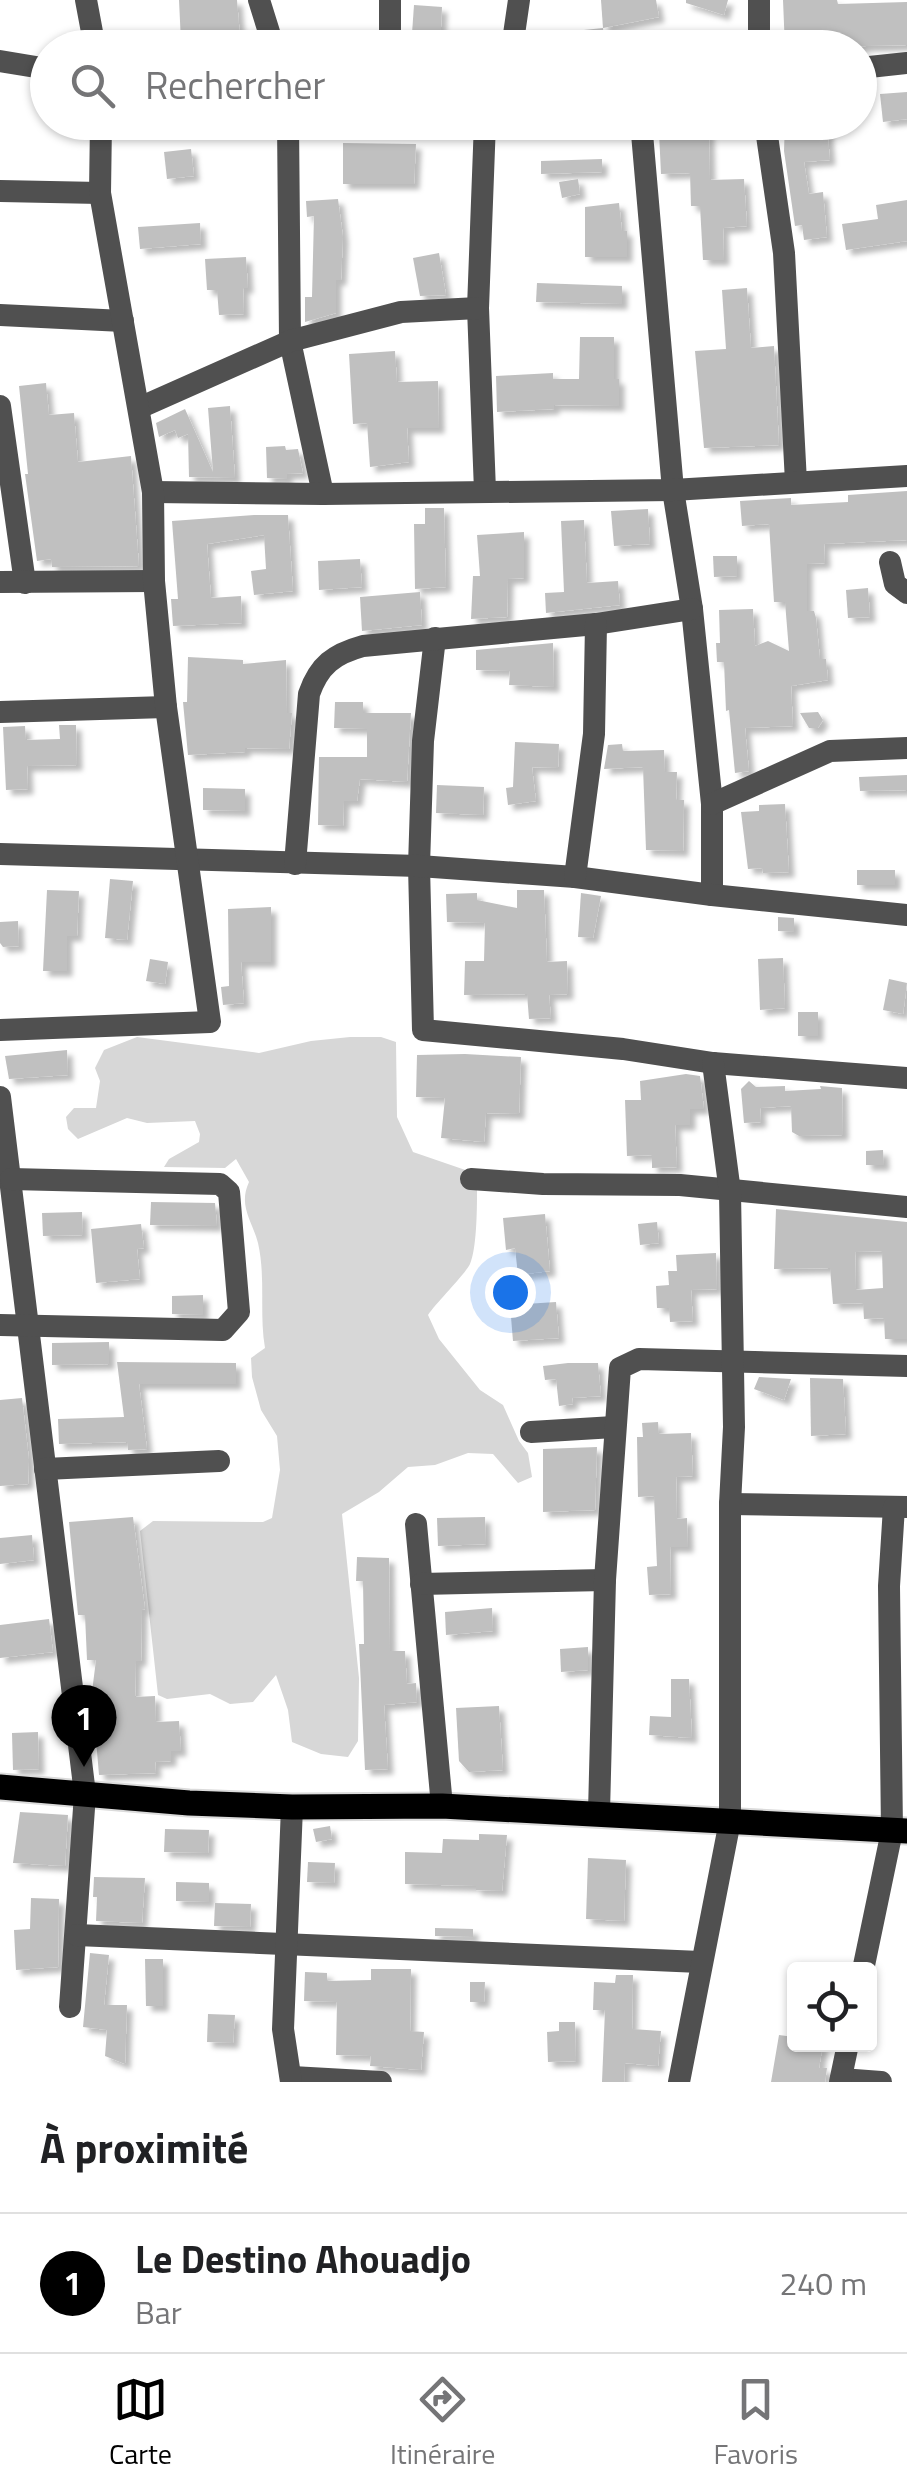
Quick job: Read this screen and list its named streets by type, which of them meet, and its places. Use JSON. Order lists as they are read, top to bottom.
{
  "page": {
    "search": "Rechercher",
    "pins": "1",
    "heading": "À proximité",
    "list": [
      {
        "mark": "1",
        "name": "Le Destino Ahouadjo",
        "note": "Bar",
        "value": "240 m"
      }
    ],
    "nav": ["Carte", "Itinéraire", "Favoris"]
  }
}
